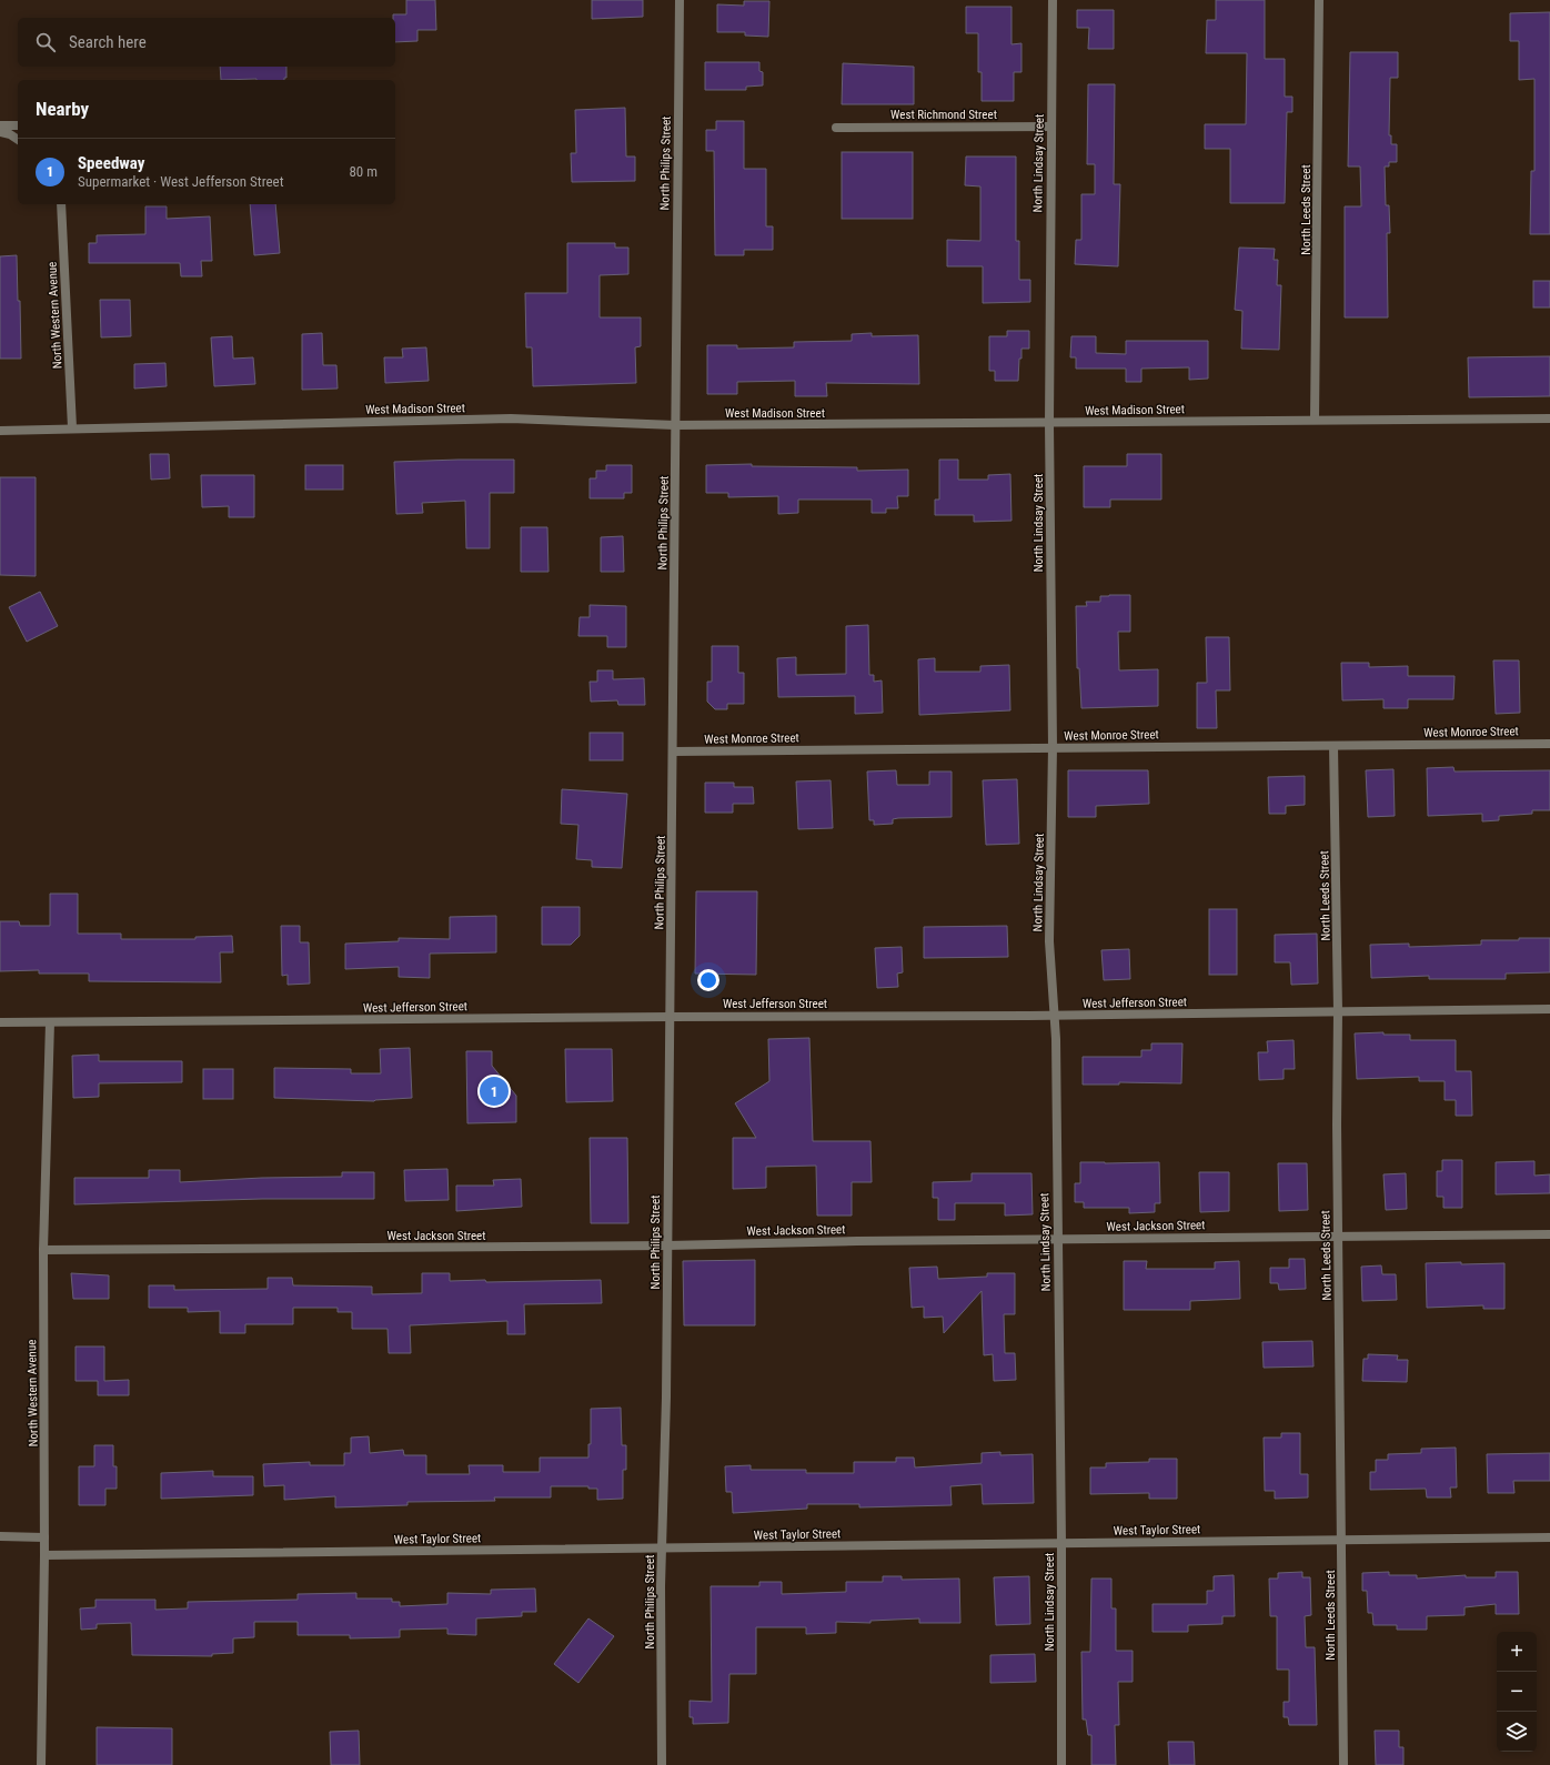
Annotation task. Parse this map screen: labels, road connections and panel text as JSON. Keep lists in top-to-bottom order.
{
  "streets": {
    "street": [
      "West Richmond Street",
      "North Philips Street",
      "North Lindsay Street",
      "North Leeds Street",
      "North Western Avenue",
      "West Madison Street",
      "West Monroe Street",
      "West Jefferson Street",
      "West Jackson Street",
      "West Taylor Street"
    ]
  },
  "crossings": [
    ["West Richmond Street", "North Lindsay Street"],
    ["North Philips Street", "West Madison Street"],
    ["North Philips Street", "West Monroe Street"],
    ["North Philips Street", "West Jefferson Street"],
    ["North Philips Street", "West Jackson Street"],
    ["North Philips Street", "West Taylor Street"],
    ["North Lindsay Street", "West Madison Street"],
    ["North Lindsay Street", "West Monroe Street"],
    ["North Lindsay Street", "West Jefferson Street"],
    ["North Lindsay Street", "West Jackson Street"],
    ["North Lindsay Street", "West Taylor Street"],
    ["North Leeds Street", "West Madison Street"],
    ["North Leeds Street", "West Monroe Street"],
    ["North Leeds Street", "West Jefferson Street"],
    ["North Leeds Street", "West Jackson Street"],
    ["North Leeds Street", "West Taylor Street"],
    ["North Western Avenue", "West Madison Street"],
    ["North Western Avenue", "West Jefferson Street"],
    ["North Western Avenue", "West Jackson Street"],
    ["North Western Avenue", "West Taylor Street"]
  ],
  "page": {
    "search": "Search here",
    "heading": "Nearby",
    "list": [
      {
        "mark": "1",
        "name": "Speedway",
        "note": "Supermarket · West Jefferson Street",
        "value": "80 m"
      }
    ],
    "pins": "1",
    "map_buttons": ["+", "−"]
  }
}
